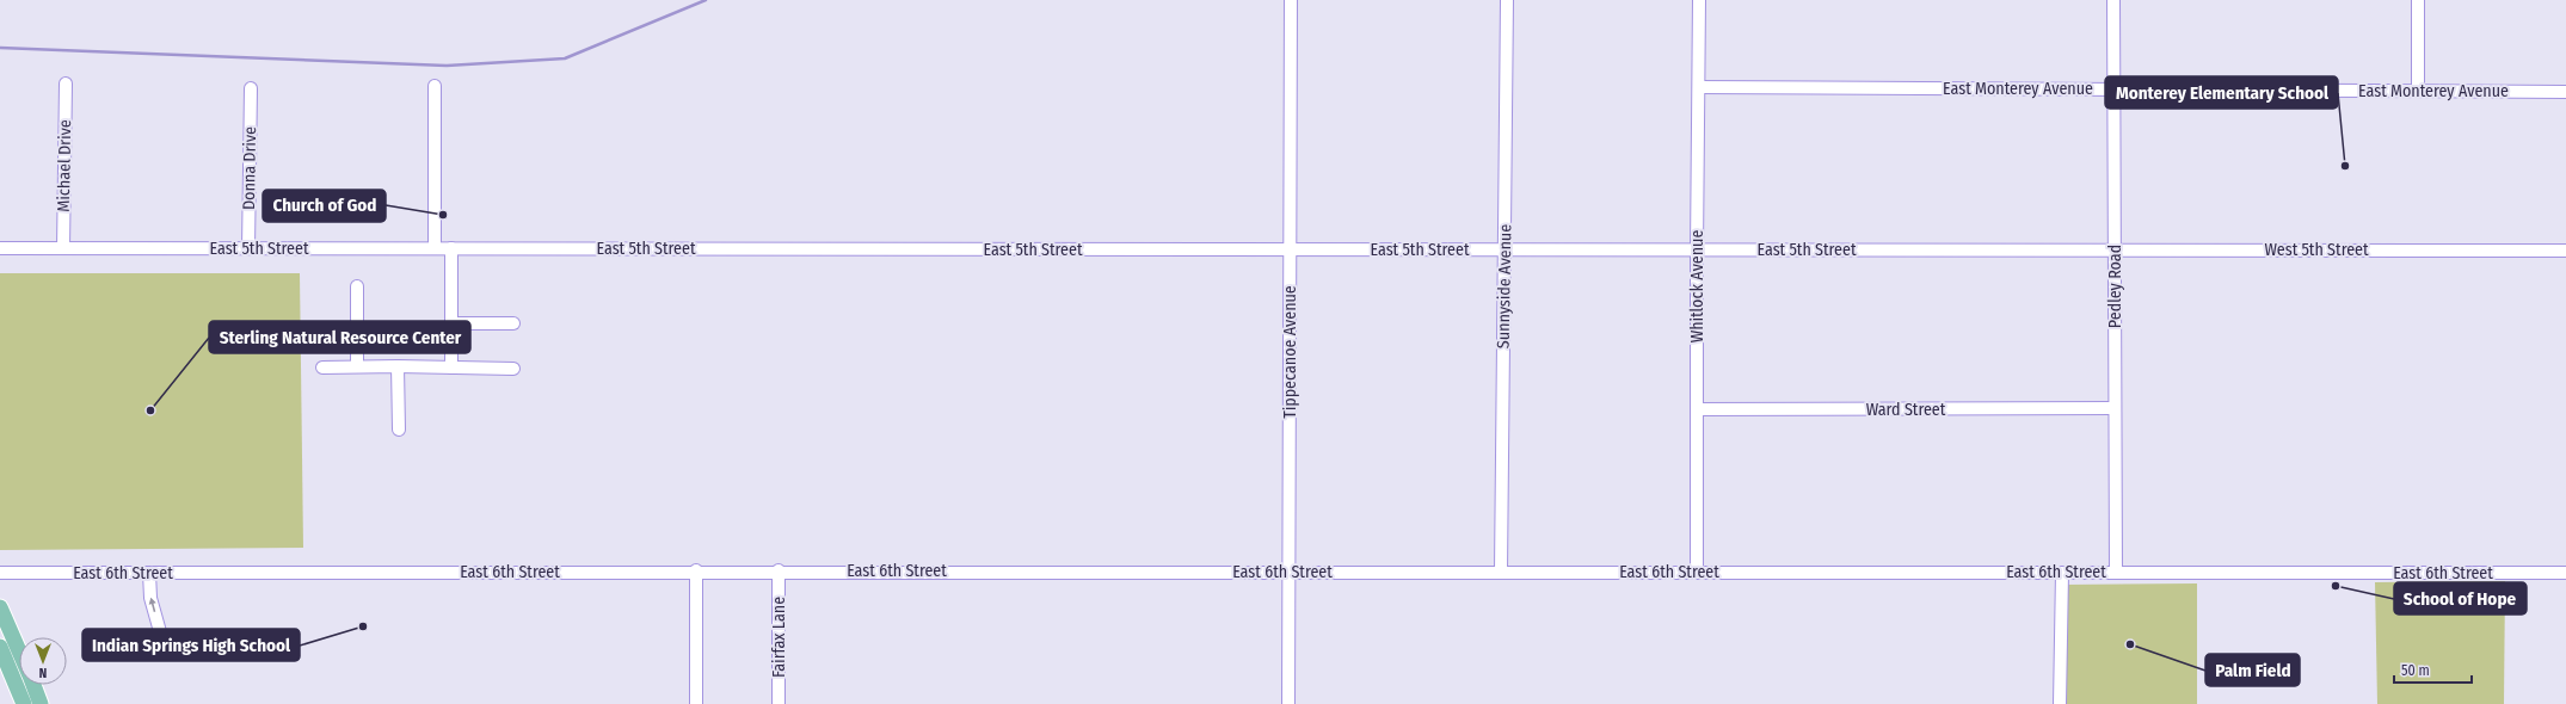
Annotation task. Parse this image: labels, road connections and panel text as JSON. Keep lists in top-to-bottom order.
{
  "streets": {
    "street": [
      "East Monterey Avenue",
      "Michael Drive",
      "Donna Drive",
      "East 5th Street",
      "West 5th Street",
      "Sunnyside Avenue",
      "Whitlock Avenue",
      "Pedley Road",
      "Tippecanoe Avenue",
      "Ward Street",
      "East 6th Street",
      "Fairfax Lane"
    ]
  },
  "crossings": [
    ["East Monterey Avenue", "Whitlock Avenue"],
    ["East Monterey Avenue", "Pedley Road"],
    ["Michael Drive", "East 5th Street"],
    ["Donna Drive", "East 5th Street"],
    ["East 5th Street", "West 5th Street"],
    ["East 5th Street", "Sunnyside Avenue"],
    ["East 5th Street", "Whitlock Avenue"],
    ["East 5th Street", "Tippecanoe Avenue"],
    ["West 5th Street", "Pedley Road"],
    ["Sunnyside Avenue", "East 6th Street"],
    ["Whitlock Avenue", "Ward Street"],
    ["Whitlock Avenue", "East 6th Street"],
    ["Pedley Road", "Ward Street"],
    ["Pedley Road", "East 6th Street"],
    ["Tippecanoe Avenue", "East 6th Street"],
    ["East 6th Street", "Fairfax Lane"]
  ],
  "places": [
    "Monterey Elementary School",
    "Church of God",
    "Sterling Natural Resource Center",
    "School of Hope",
    "Indian Springs High School",
    "Palm Field"
  ],
  "scale_bar": "50 m",
  "north": "bottom"
}
